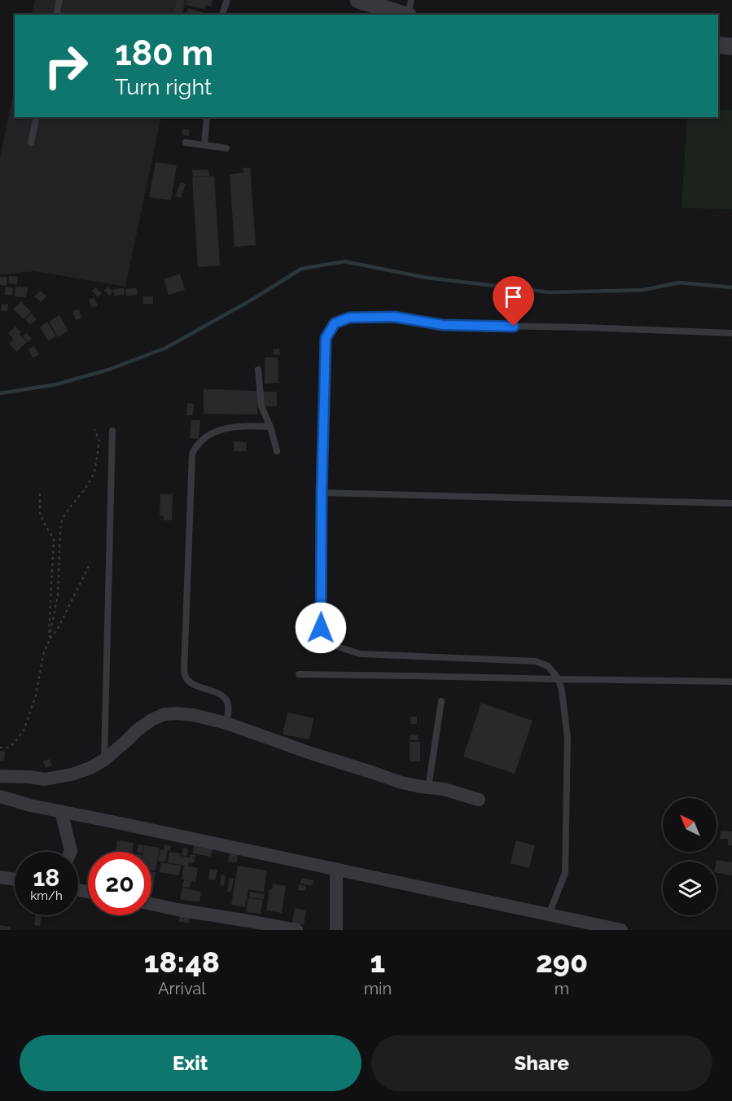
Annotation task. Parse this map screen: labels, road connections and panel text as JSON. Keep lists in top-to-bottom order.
{
  "north": "top left",
  "page": {
    "turn": ["180 m", "Turn right"],
    "speed": "18 km/h",
    "limit": "20",
    "eta": [
      "18:48",
      "Arrival",
      "1",
      "min",
      "290",
      "m"
    ],
    "buttons": ["Exit", "Share"]
  }
}
